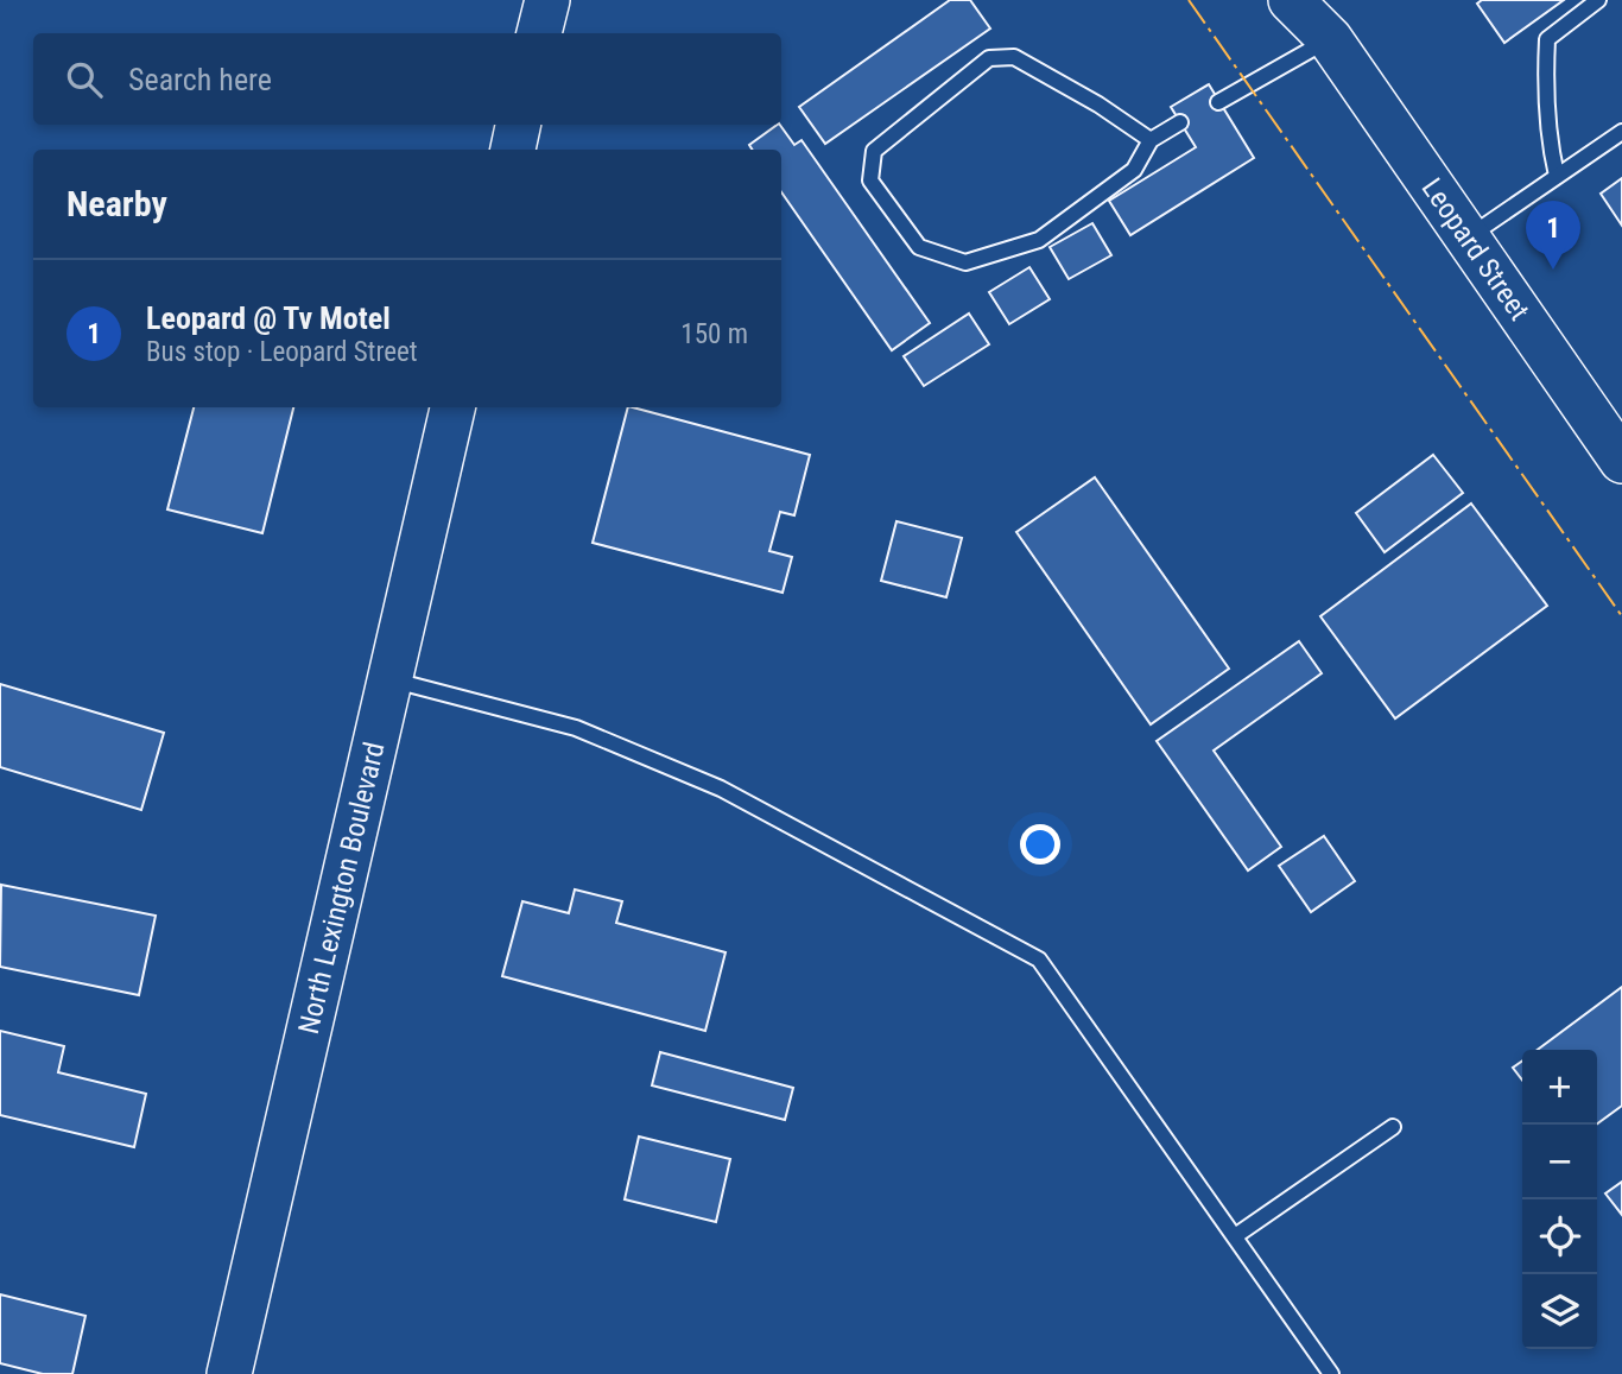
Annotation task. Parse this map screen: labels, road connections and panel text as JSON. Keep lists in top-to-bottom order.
{
  "streets": {
    "street": ["Leopard Street", "North Lexington Boulevard"]
  },
  "page": {
    "search": "Search here",
    "heading": "Nearby",
    "pins": "1",
    "list": [
      {
        "mark": "1",
        "name": "Leopard @ Tv Motel",
        "note": "Bus stop · Leopard Street",
        "value": "150 m"
      }
    ],
    "map_buttons": ["+", "−"]
  }
}
